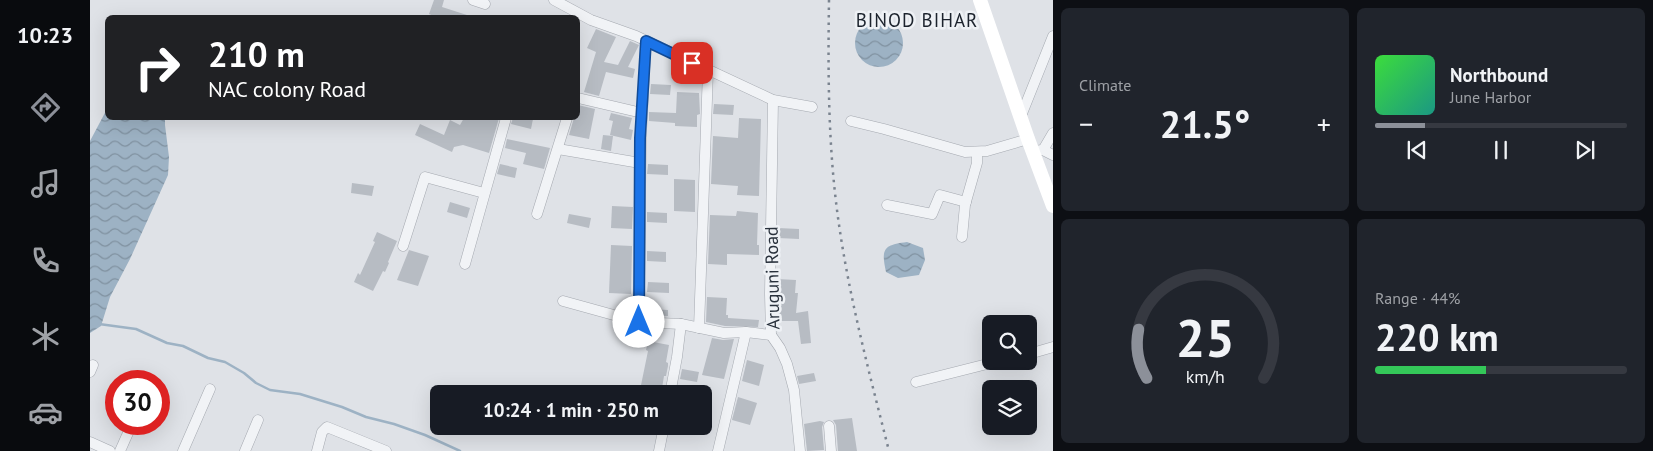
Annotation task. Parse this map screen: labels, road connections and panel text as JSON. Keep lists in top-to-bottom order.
{
  "streets": {
    "street": ["Aruguni Road"]
  },
  "districts": ["BINOD BIHAR"],
  "page": {
    "tabs": "10:23",
    "tile": [
      "Climate",
      ["Range · 44%", "220 km"]
    ],
    "turn": ["210 m", "NAC colony Road"],
    "song": ["Northbound", "June Harbor"],
    "heat": ["−", "21.5°", "+"],
    "limit": "30",
    "trip": "10:24 · 1 min · 250 m",
    "gauge": ["25", "km/h"]
  }
}
